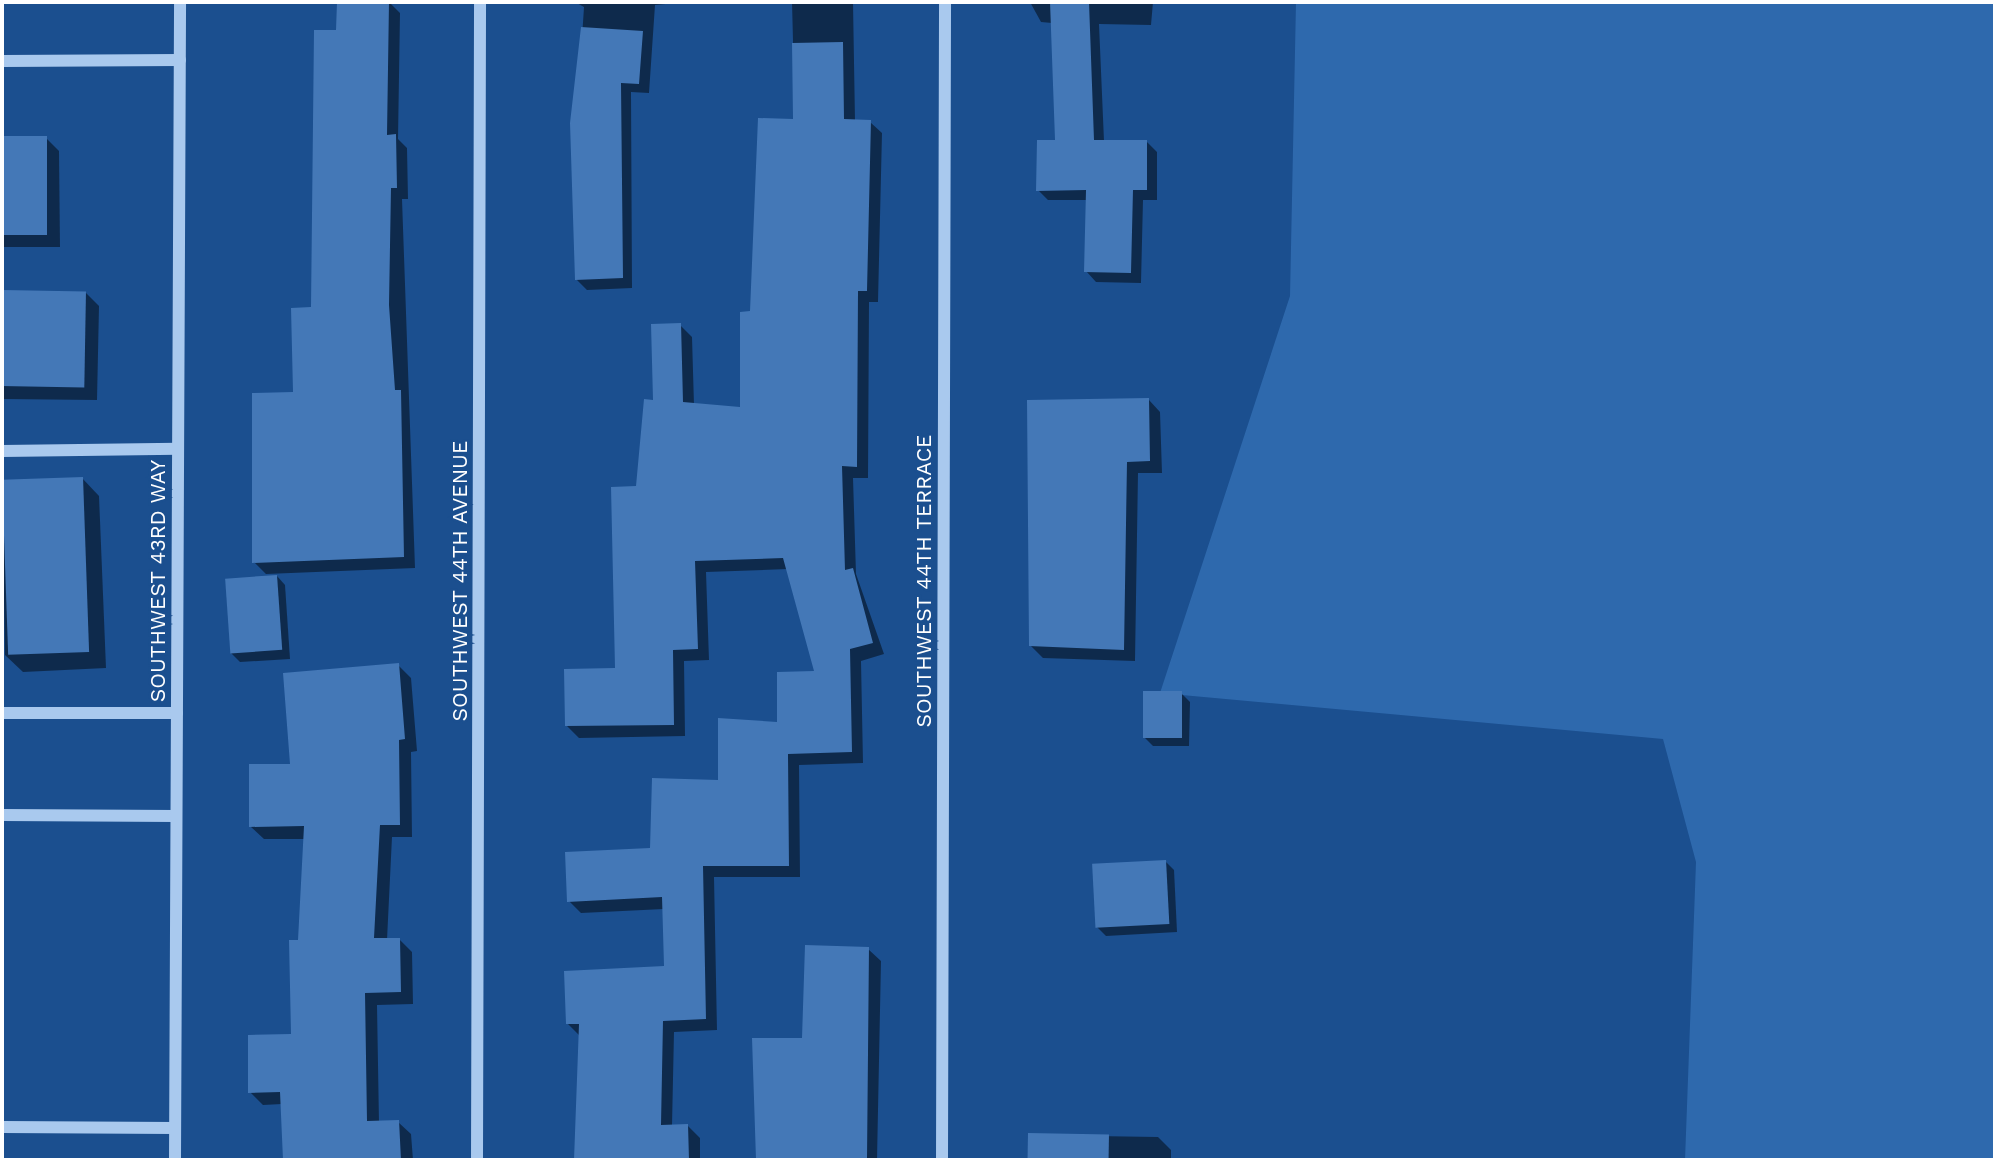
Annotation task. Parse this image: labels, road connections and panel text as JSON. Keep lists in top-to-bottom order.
{
  "streets": {
    "street": ["SOUTHWEST 43RD WAY", "SOUTHWEST 44TH AVENUE", "SOUTHWEST 44TH TERRACE"]
  }
}
